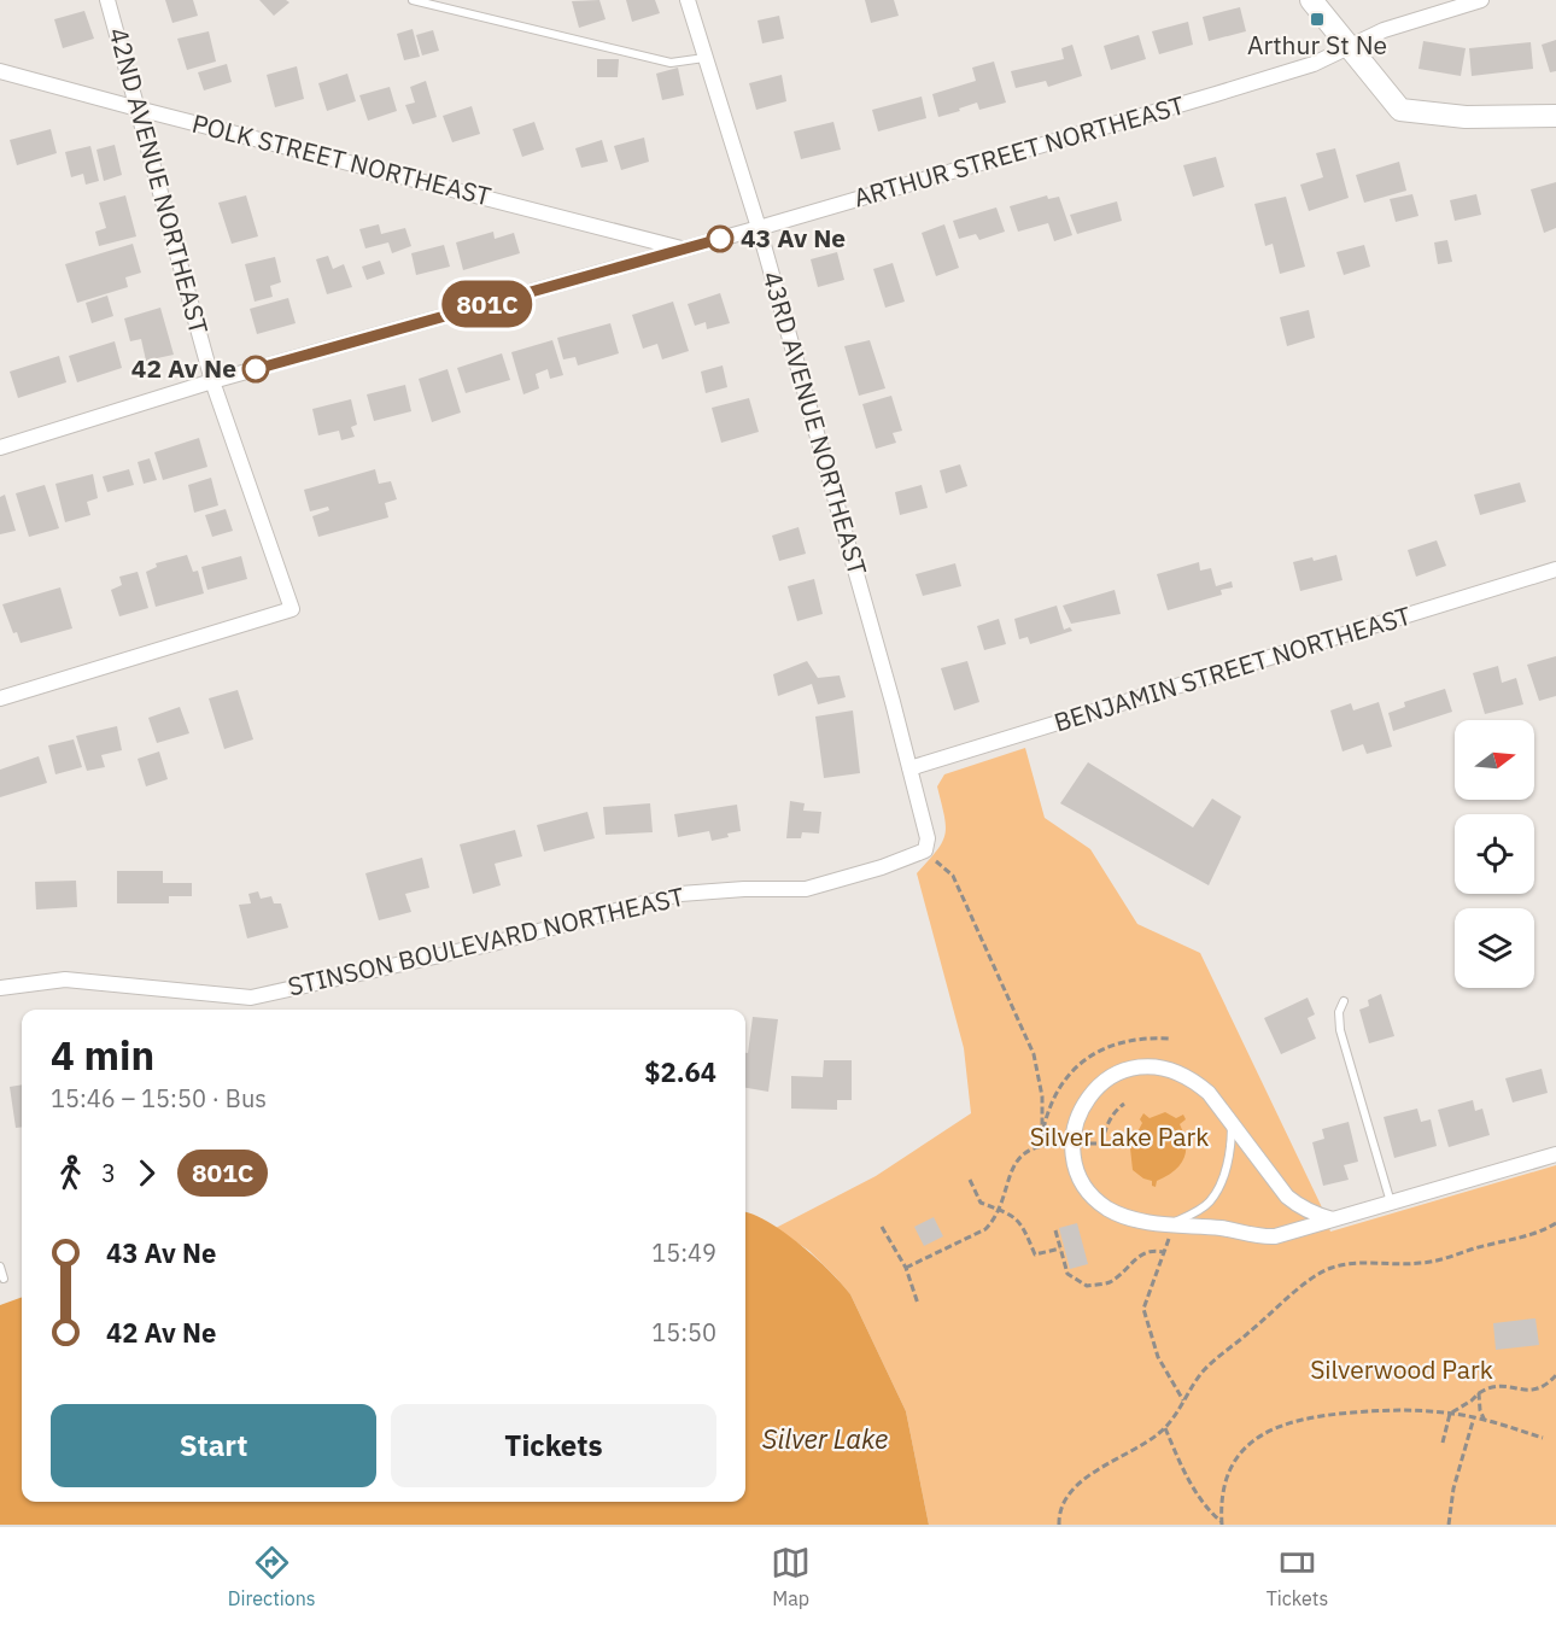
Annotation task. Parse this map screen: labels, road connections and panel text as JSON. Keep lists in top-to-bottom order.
{
  "streets": {
    "street": [
      "ARTHUR STREET NORTHEAST",
      "POLK STREET NORTHEAST",
      "42ND AVENUE NORTHEAST",
      "43RD AVENUE NORTHEAST",
      "BENJAMIN STREET NORTHEAST",
      "STINSON BOULEVARD NORTHEAST"
    ]
  },
  "crossings": [
    ["ARTHUR STREET NORTHEAST", "POLK STREET NORTHEAST"],
    ["ARTHUR STREET NORTHEAST", "42ND AVENUE NORTHEAST"],
    ["ARTHUR STREET NORTHEAST", "43RD AVENUE NORTHEAST"],
    ["POLK STREET NORTHEAST", "42ND AVENUE NORTHEAST"],
    ["43RD AVENUE NORTHEAST", "BENJAMIN STREET NORTHEAST"],
    ["43RD AVENUE NORTHEAST", "STINSON BOULEVARD NORTHEAST"]
  ],
  "water": ["Silver Lake"],
  "parks": ["Silver Lake Park", "Silverwood Park"],
  "places": {
    "transit": ["Arthur St Ne"],
    "other": ["43 Av Ne", "42 Av Ne"]
  },
  "lines": ["bus line 801C"],
  "north": "right",
  "page": {
    "on_map": "801C",
    "heading": ["4 min", "15:46 – 15:50 · Bus", "$2.64"],
    "legs": ["3", "801C"],
    "list": [
      {
        "name": "43 Av Ne",
        "value": "15:49"
      },
      {
        "name": "42 Av Ne",
        "value": "15:50"
      }
    ],
    "buttons": ["Start", "Tickets"],
    "tabs": ["Directions", "Map", "Tickets"]
  }
}
